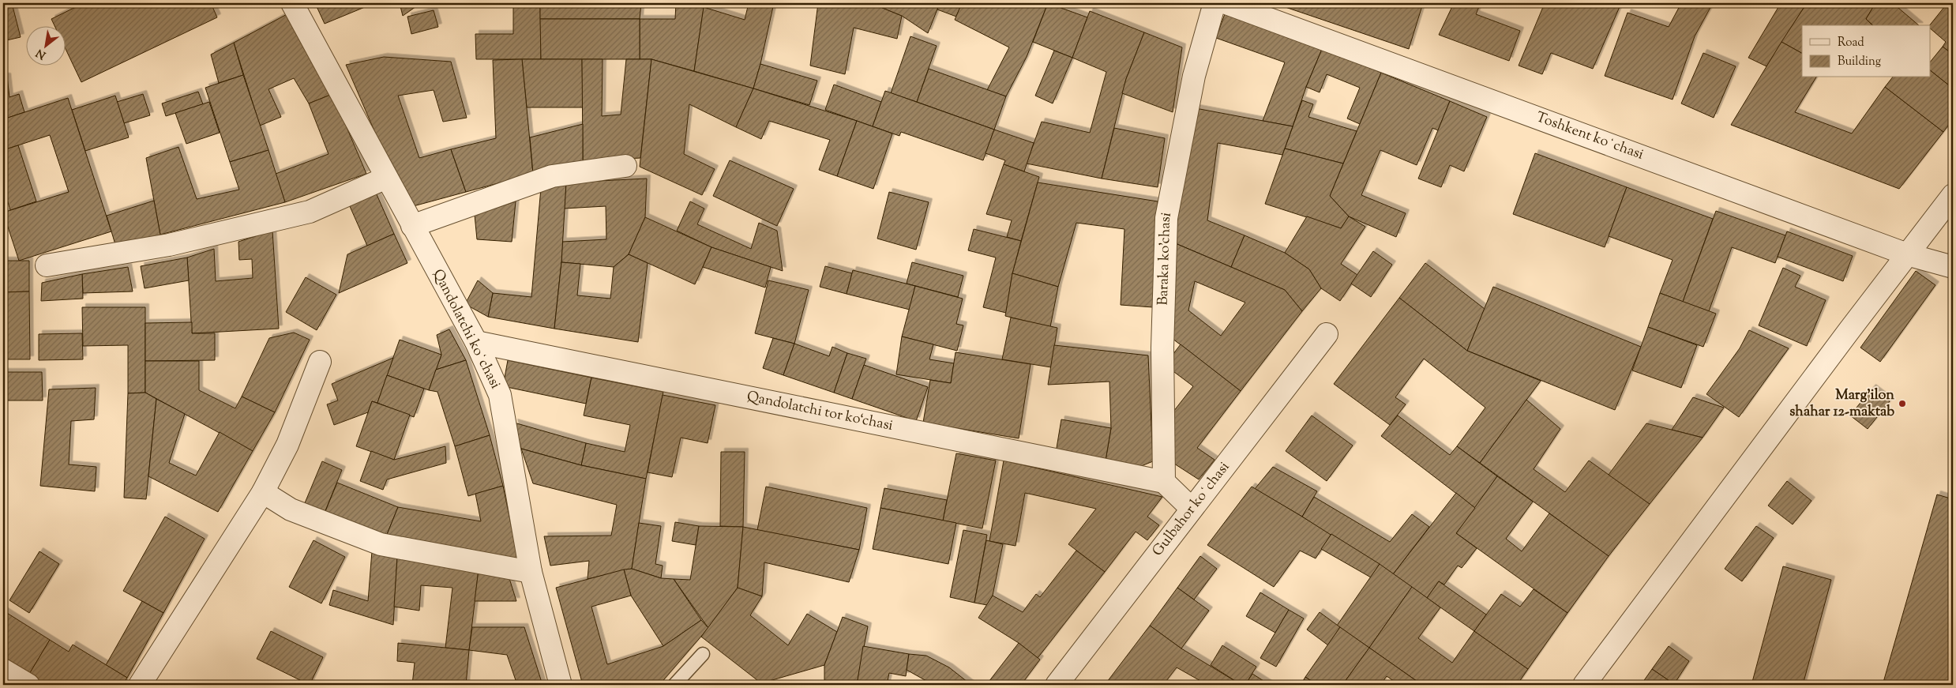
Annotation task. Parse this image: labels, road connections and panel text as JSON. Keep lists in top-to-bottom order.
{
  "streets": {
    "street": [
      "Toshkent koʻchasi",
      "Baraka ko'chasi",
      "Qandolatchi koʻchasi",
      "Qandolatchi tor ko‘chasi",
      "Gulbahor koʻchasi"
    ]
  },
  "crossings": [
    ["Baraka ko'chasi", "Qandolatchi tor ko‘chasi"],
    ["Qandolatchi koʻchasi", "Qandolatchi tor ko‘chasi"]
  ],
  "places": ["Marg'ilon shahar 12-maktab"],
  "legend": ["Road", "Building"],
  "north": "bottom left"
}
